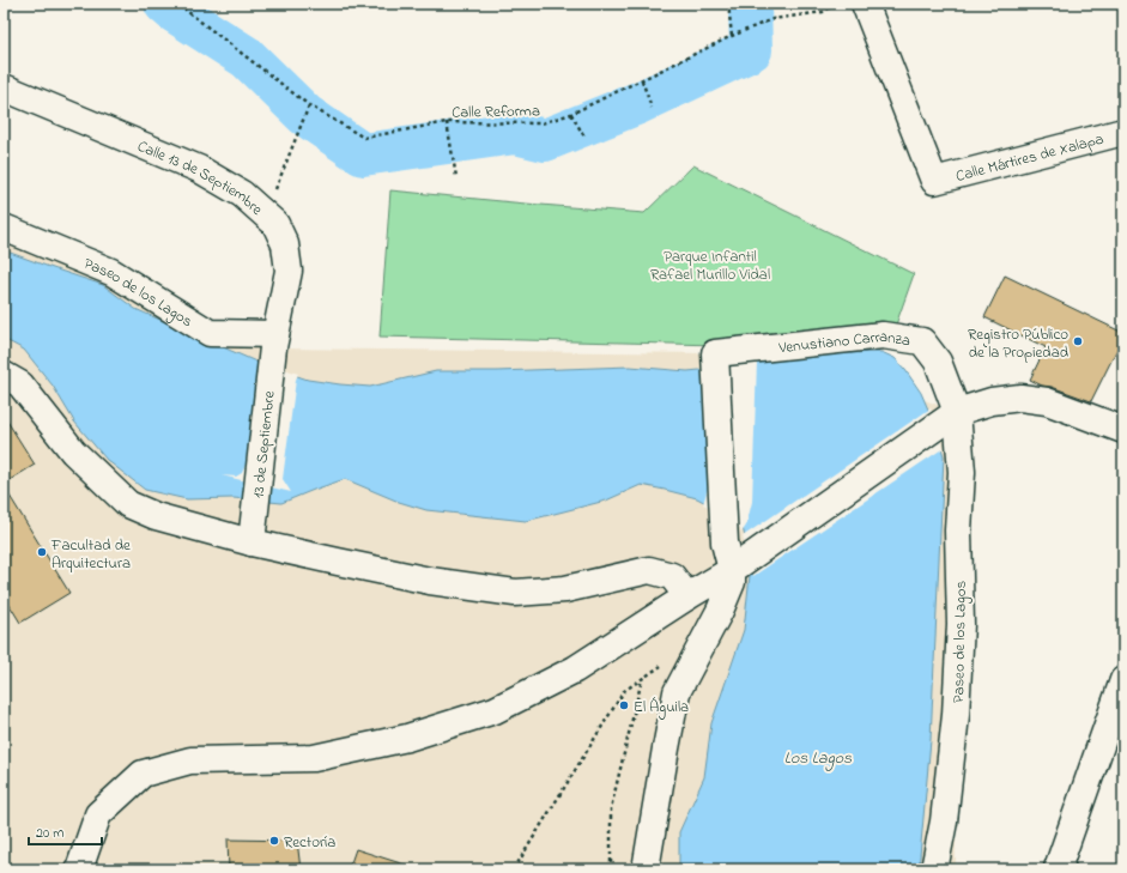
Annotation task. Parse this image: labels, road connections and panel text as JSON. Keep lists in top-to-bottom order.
{
  "streets": {
    "street": [
      "Calle Mártires de Xalapa",
      "Calle 13 de Septiembre",
      "Paseo de los Lagos",
      "Venustiano Carranza",
      "13 de Septiembre"
    ],
    "path": ["Calle Reforma"]
  },
  "crossings": [
    ["Calle 13 de Septiembre", "Paseo de los Lagos"],
    ["Calle 13 de Septiembre", "13 de Septiembre"],
    ["Paseo de los Lagos", "Venustiano Carranza"],
    ["Paseo de los Lagos", "13 de Septiembre"]
  ],
  "water": ["Los Lagos"],
  "parks": ["Parque Infantil Rafael Murillo Vidal"],
  "places": [
    "Registro Público de la Propiedad",
    "Facultad de Arquitectura",
    "El Águila",
    "Rectoría"
  ],
  "scale_bar": "20 m"
}
